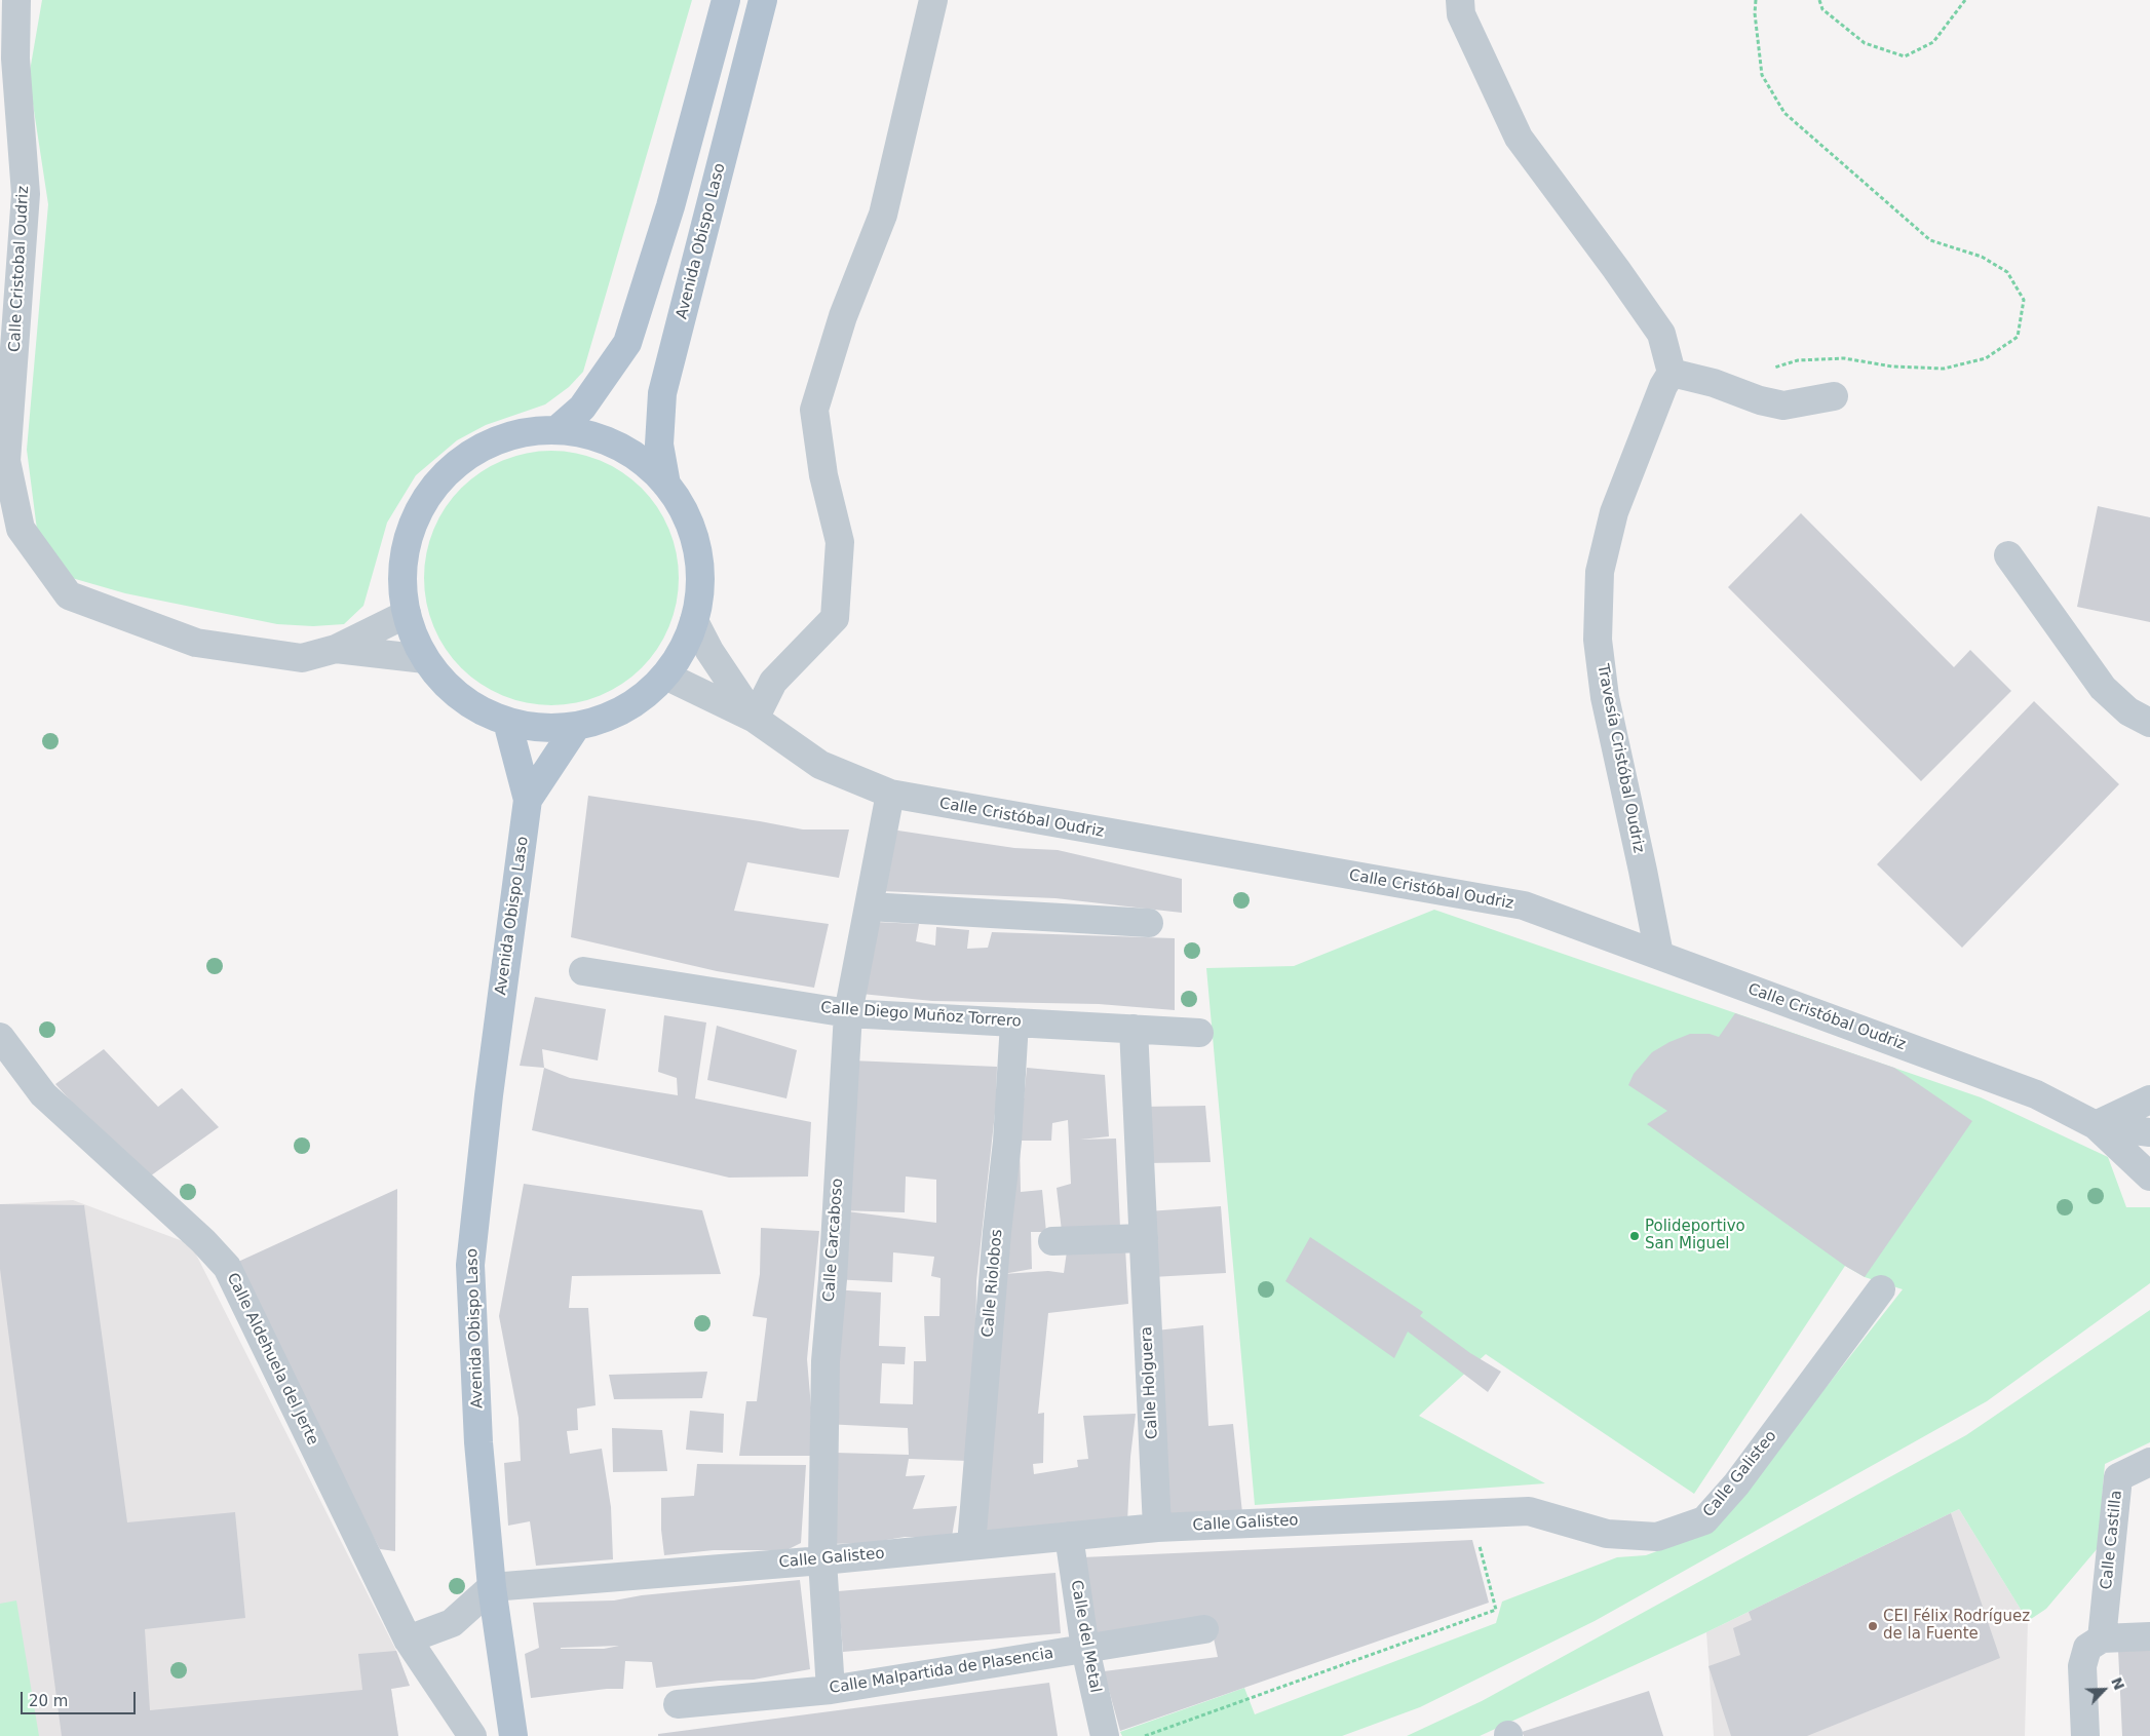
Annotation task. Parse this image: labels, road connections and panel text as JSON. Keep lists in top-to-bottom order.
{
  "streets": {
    "main road": ["Avenida Obispo Laso"],
    "street": [
      "Calle Cristobal Oudriz",
      "Travesía Cristóbal Oudriz",
      "Calle Cristóbal Oudriz",
      "Calle Diego Muñoz Torrero",
      "Calle Carcaboso",
      "Calle Riolobos",
      "Calle Aldehuela del Jerte",
      "Calle Holguera",
      "Calle Galisteo",
      "Calle Castilla",
      "Calle del Metal",
      "Calle Malpartida de Plasencia"
    ]
  },
  "crossings": [
    ["Avenida Obispo Laso", "Calle Galisteo"],
    ["Travesía Cristóbal Oudriz", "Calle Cristóbal Oudriz"],
    ["Calle Cristóbal Oudriz", "Calle Carcaboso"],
    ["Calle Diego Muñoz Torrero", "Calle Carcaboso"],
    ["Calle Diego Muñoz Torrero", "Calle Riolobos"],
    ["Calle Diego Muñoz Torrero", "Calle Holguera"],
    ["Calle Carcaboso", "Calle Galisteo"],
    ["Calle Carcaboso", "Calle Malpartida de Plasencia"],
    ["Calle Riolobos", "Calle Galisteo"],
    ["Calle Holguera", "Calle Galisteo"],
    ["Calle Galisteo", "Calle del Metal"],
    ["Calle del Metal", "Calle Malpartida de Plasencia"]
  ],
  "places": ["Polideportivo San Miguel", "CEI Félix Rodríguez de la Fuente"],
  "scale_bar": "20 m",
  "north": "top right"
}
